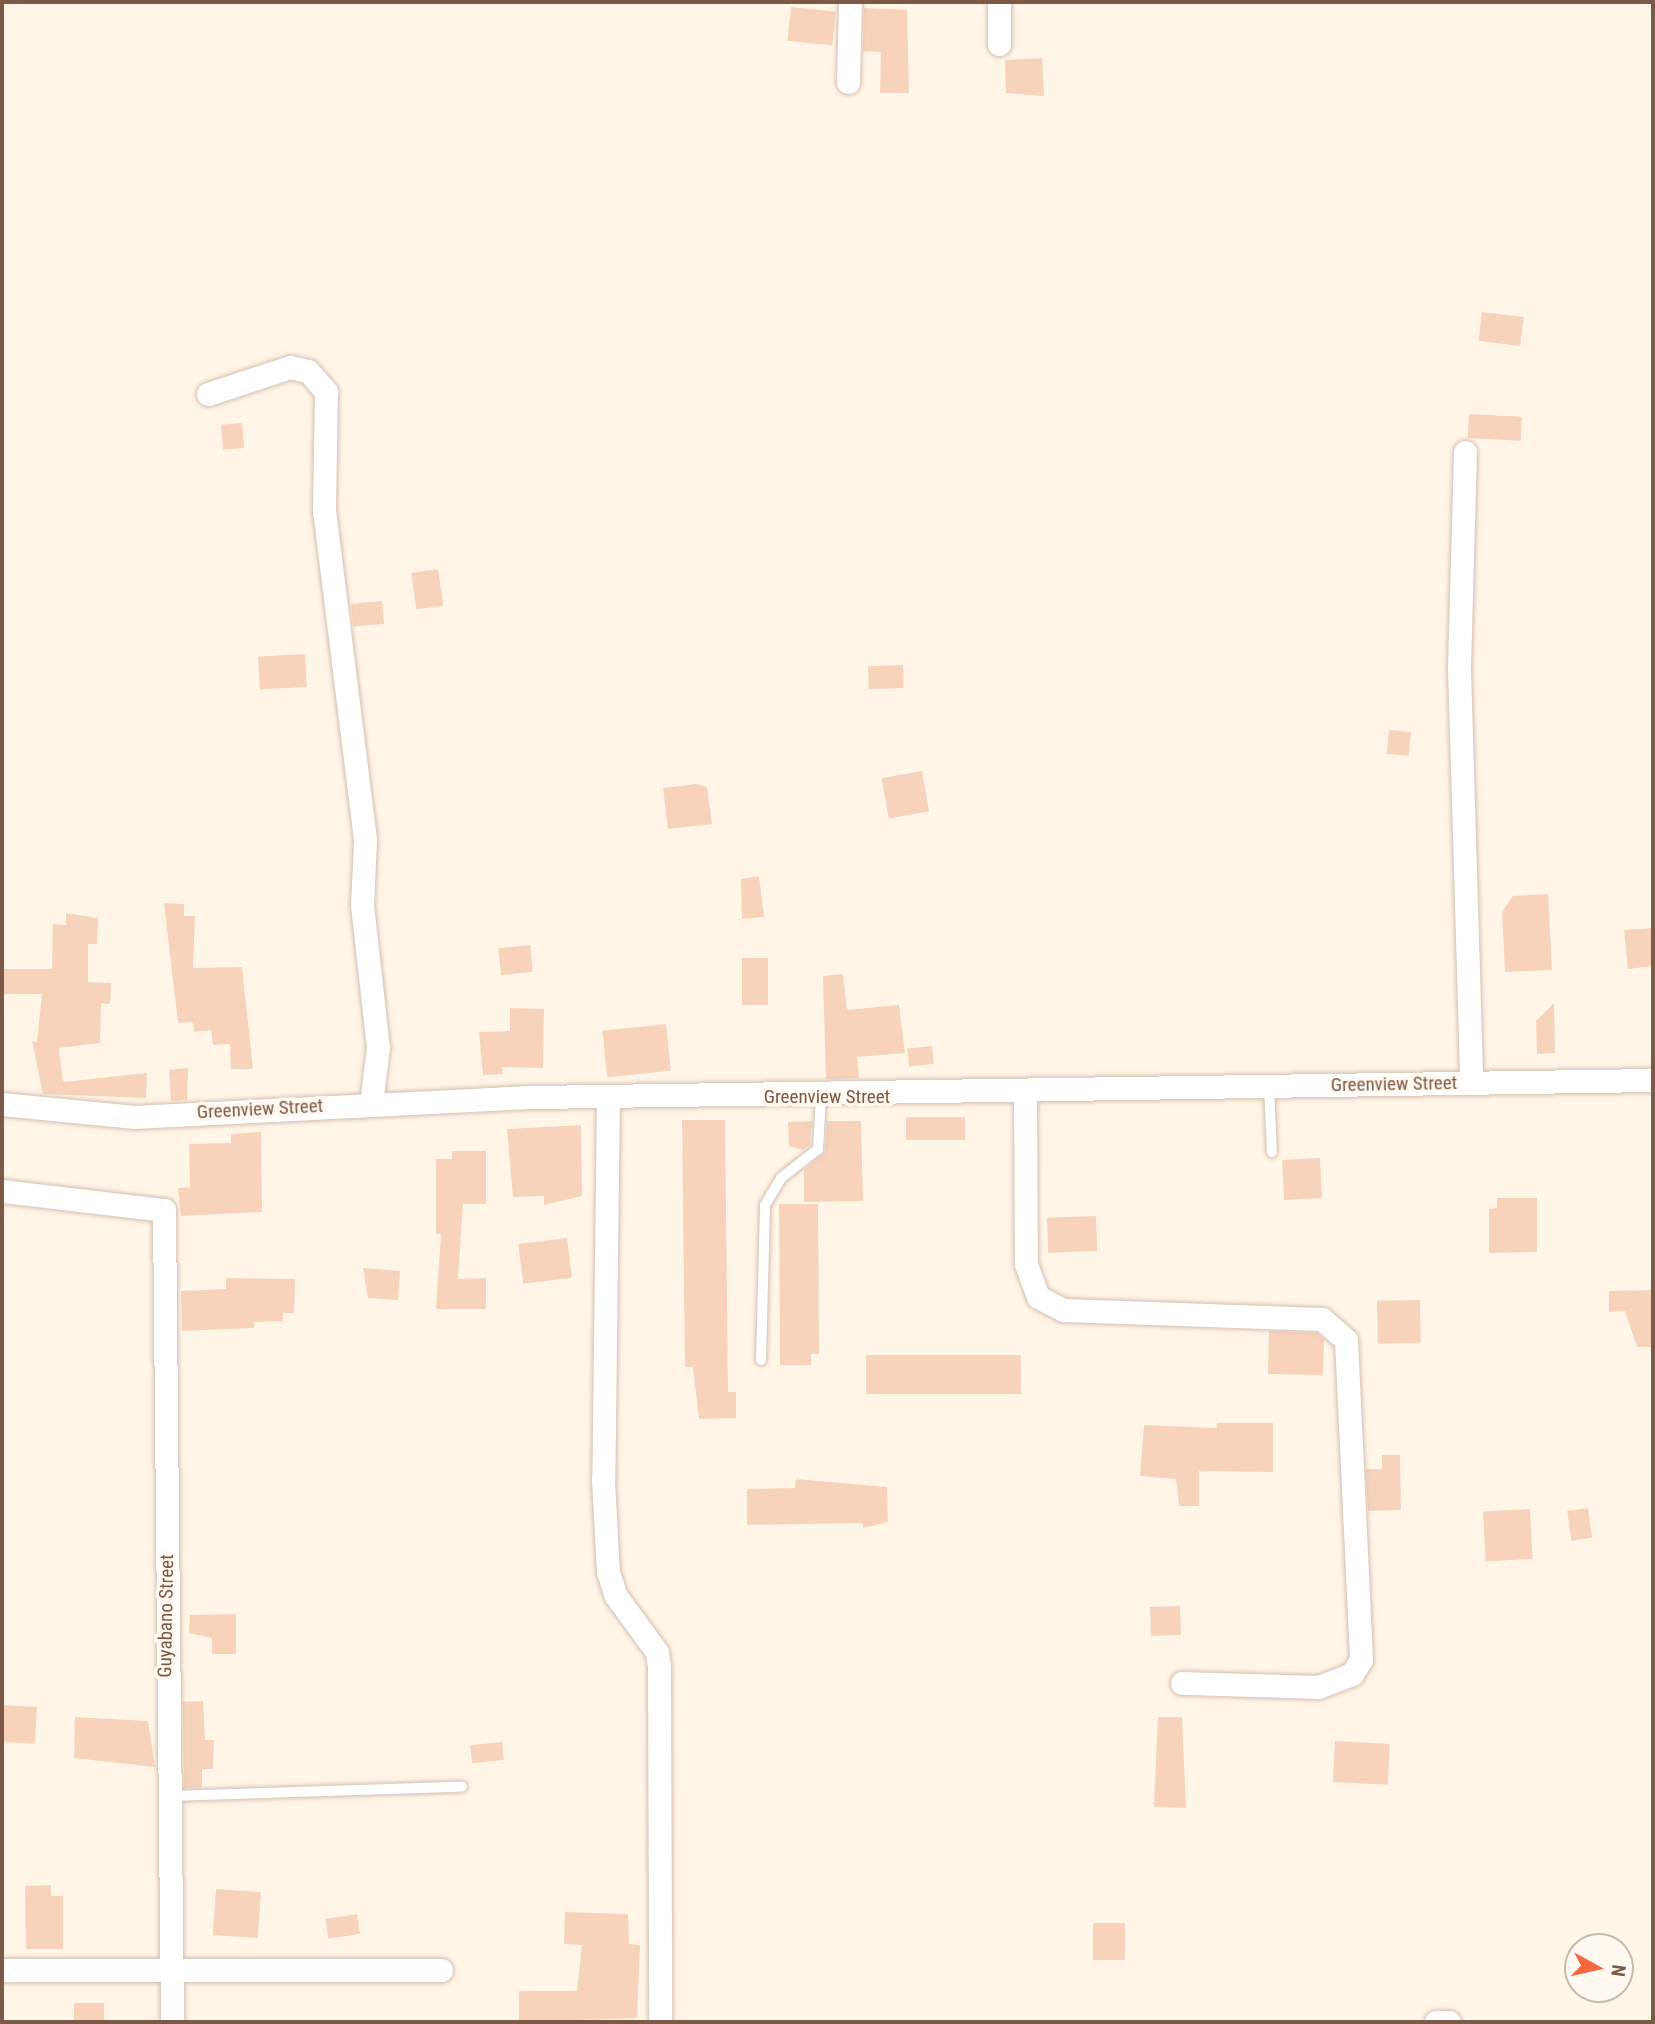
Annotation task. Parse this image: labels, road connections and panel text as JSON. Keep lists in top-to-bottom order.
{
  "streets": {
    "street": ["Greenview Street", "Guyabano Street"]
  },
  "north": "right"
}
